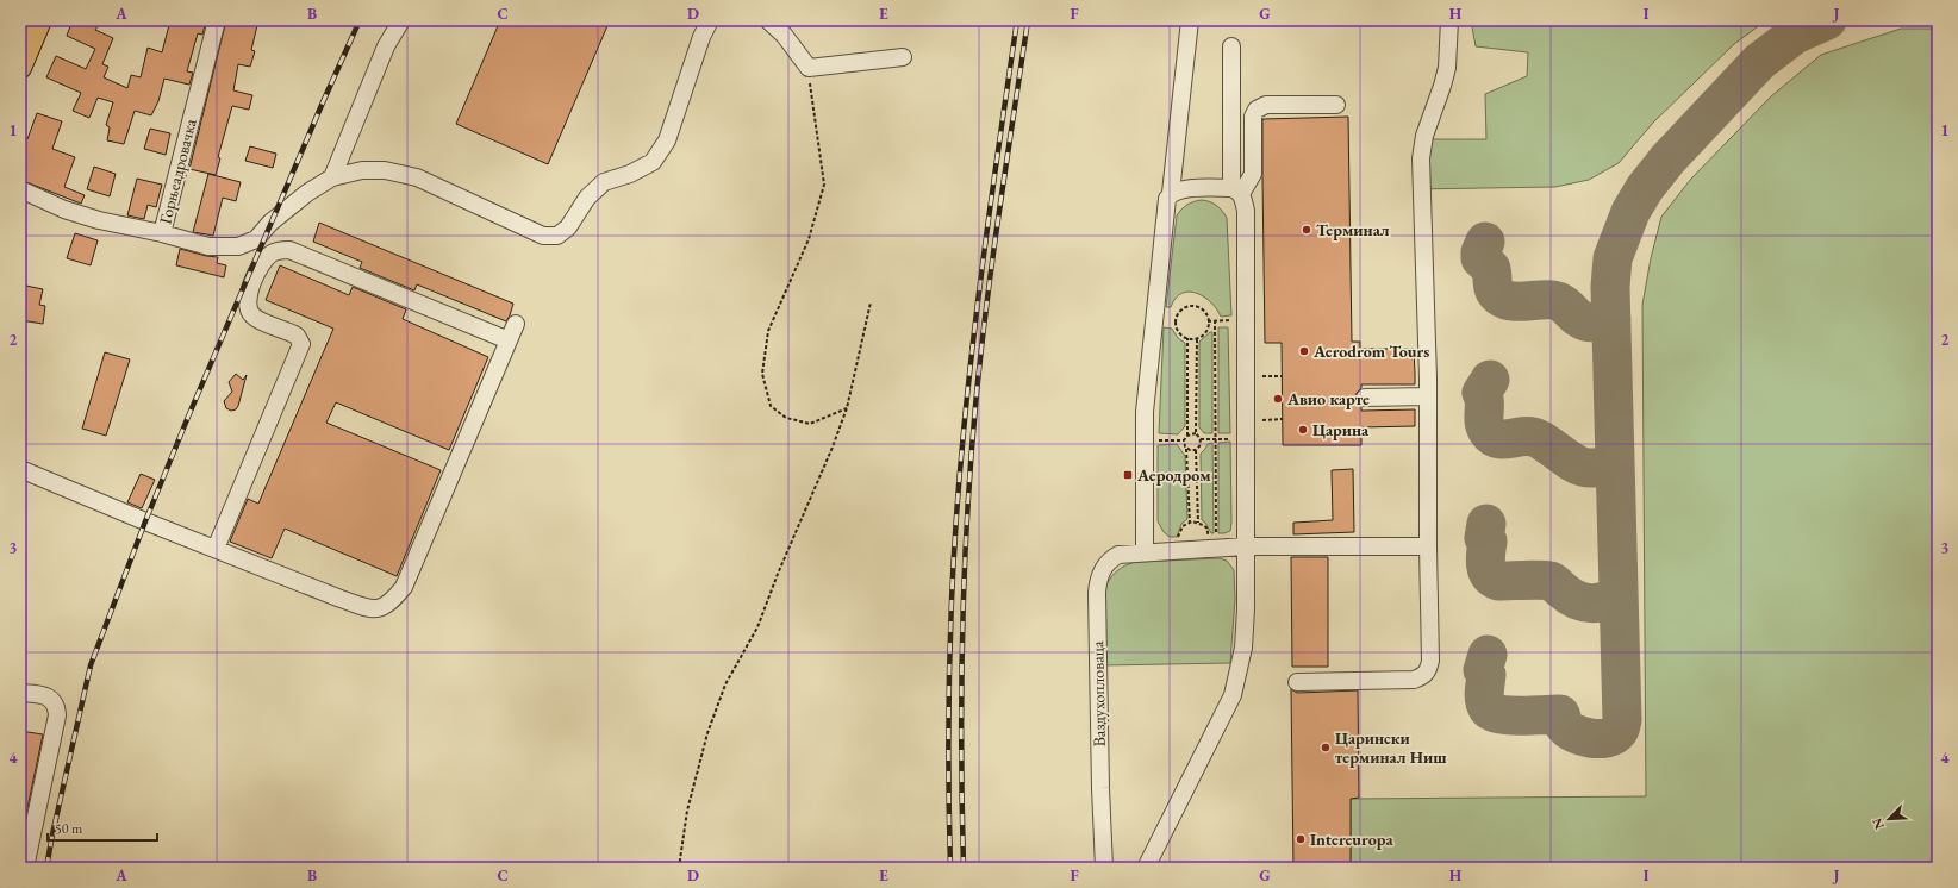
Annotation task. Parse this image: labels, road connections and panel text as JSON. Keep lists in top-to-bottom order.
{
  "streets": {
    "street": ["Горњеадровачка", "Ваздухопловаца"]
  },
  "places": {
    "other": [
      "Терминал",
      "Aerodrom Tours",
      "Авио карте",
      "Царина",
      "Царински терминал Ниш",
      "Intereuropa"
    ],
    "transit": ["Аеродром"]
  },
  "scale_bar": "50 m",
  "north": "bottom left",
  "grid": {
    "columns": [
      "A",
      "B",
      "C",
      "D",
      "E",
      "F",
      "G",
      "H",
      "I",
      "J"
    ],
    "rows": [
      "1",
      "2",
      "3",
      "4"
    ]
  }
}
